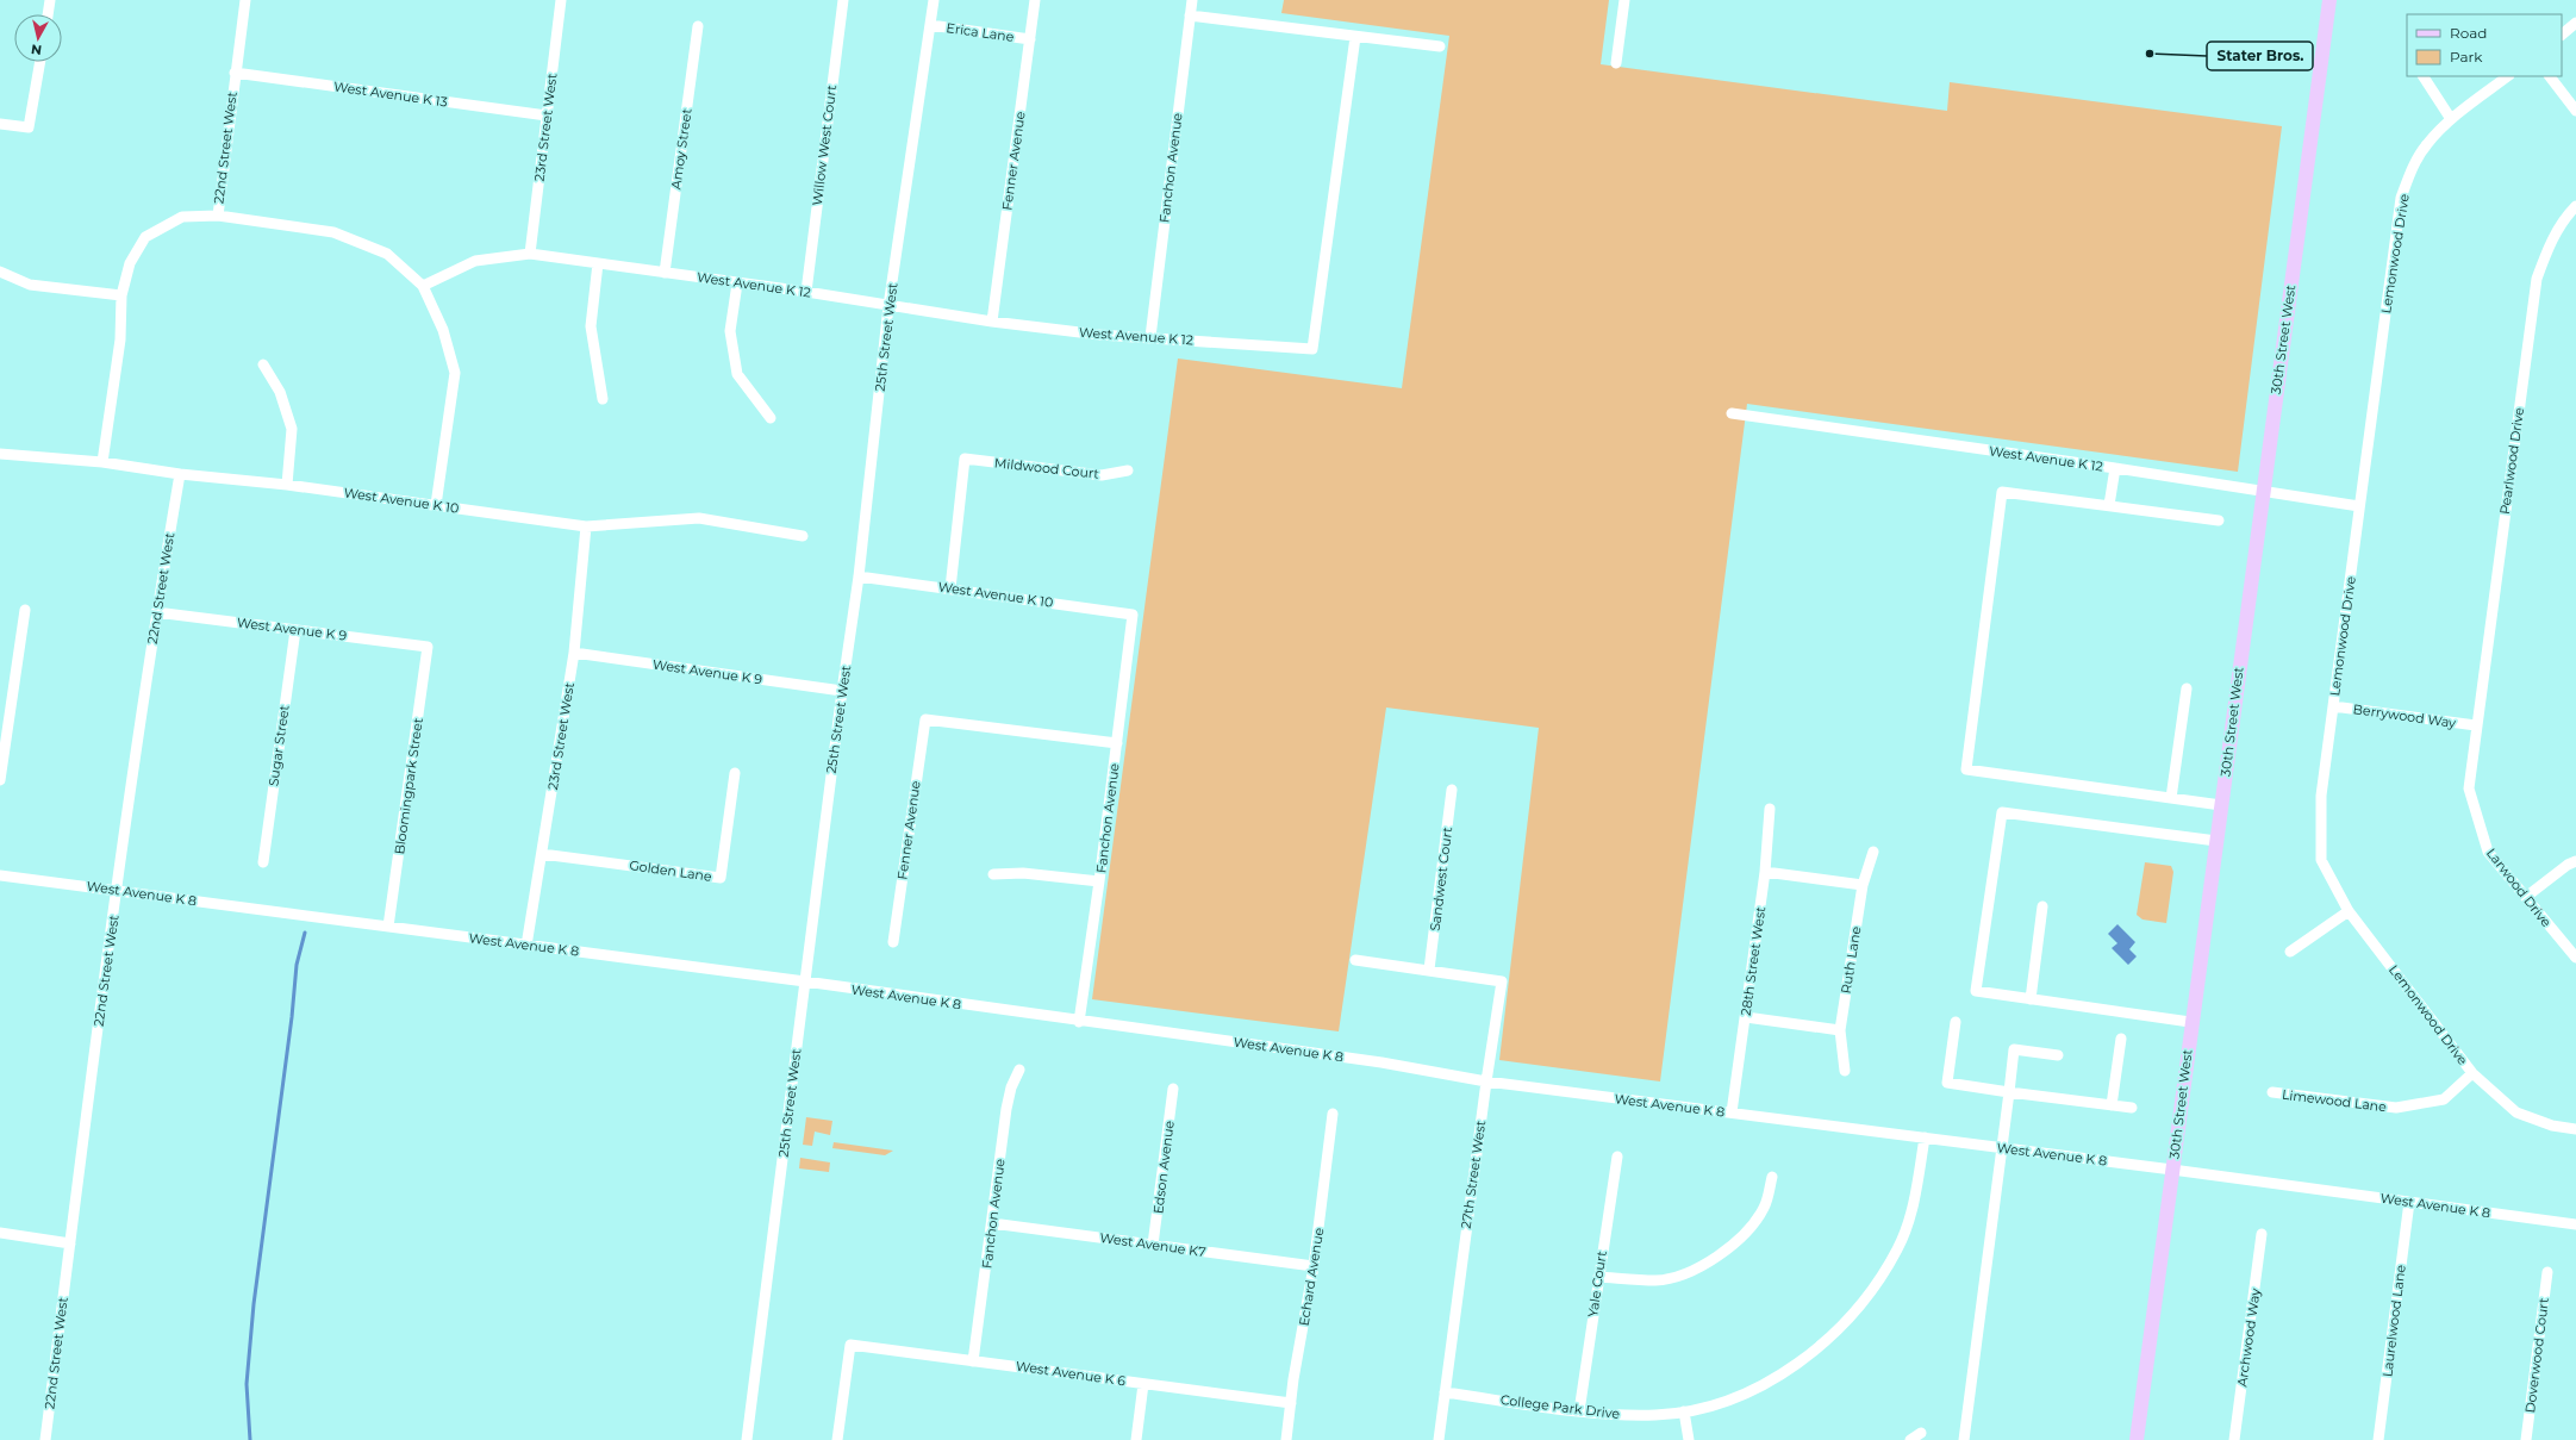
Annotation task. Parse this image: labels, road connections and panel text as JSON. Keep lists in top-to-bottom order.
{
  "streets": {
    "main road": ["30th Street West"],
    "street": [
      "Erica Lane",
      "West Avenue K 13",
      "23rd Street West",
      "Willow West Court",
      "22nd Street West",
      "Amoy Street",
      "Fenner Avenue",
      "Fanchon Avenue",
      "Lemonwood Drive",
      "West Avenue K 12",
      "25th Street West",
      "Pearlwood Drive",
      "Mildwood Court",
      "West Avenue K 10",
      "West Avenue K 9",
      "Berrywood Way",
      "Sugar Street",
      "Bloomingpark Street",
      "Golden Lane",
      "Sandwest Court",
      "Larwood Drive",
      "West Avenue K 8",
      "Ruth Lane",
      "28th Street West",
      "Limewood Lane",
      "Edson Avenue",
      "27th Street West",
      "West Avenue K7",
      "Echard Avenue",
      "Yale Court",
      "Laurelwood Lane",
      "Archwood Way",
      "Doverwood Court",
      "West Avenue K 6",
      "College Park Drive"
    ]
  },
  "crossings": [
    ["Erica Lane", "Fenner Avenue"],
    ["Erica Lane", "25th Street West"],
    ["West Avenue K 13", "23rd Street West"],
    ["West Avenue K 13", "22nd Street West"],
    ["23rd Street West", "West Avenue K 12"],
    ["23rd Street West", "West Avenue K 10"],
    ["23rd Street West", "West Avenue K 9"],
    ["23rd Street West", "Golden Lane"],
    ["23rd Street West", "West Avenue K 8"],
    ["Willow West Court", "West Avenue K 12"],
    ["22nd Street West", "West Avenue K 10"],
    ["22nd Street West", "West Avenue K 9"],
    ["22nd Street West", "West Avenue K 8"],
    ["Amoy Street", "West Avenue K 12"],
    ["Fenner Avenue", "Fanchon Avenue"],
    ["Fenner Avenue", "West Avenue K 12"],
    ["Fanchon Avenue", "West Avenue K 12"],
    ["Fanchon Avenue", "West Avenue K 10"],
    ["Fanchon Avenue", "West Avenue K 8"],
    ["Fanchon Avenue", "West Avenue K7"],
    ["Fanchon Avenue", "West Avenue K 6"],
    ["Lemonwood Drive", "West Avenue K 12"],
    ["Lemonwood Drive", "Berrywood Way"],
    ["Lemonwood Drive", "Limewood Lane"],
    ["West Avenue K 12", "25th Street West"],
    ["West Avenue K 12", "30th Street West"],
    ["25th Street West", "West Avenue K 10"],
    ["25th Street West", "West Avenue K 9"],
    ["25th Street West", "West Avenue K 8"],
    ["30th Street West", "West Avenue K 8"],
    ["Pearlwood Drive", "Berrywood Way"],
    ["Pearlwood Drive", "Larwood Drive"],
    ["Mildwood Court", "West Avenue K 10"],
    ["West Avenue K 9", "Sugar Street"],
    ["West Avenue K 9", "Bloomingpark Street"],
    ["Berrywood Way", "Larwood Drive"],
    ["Bloomingpark Street", "West Avenue K 8"],
    ["Sandwest Court", "27th Street West"],
    ["West Avenue K 8", "28th Street West"],
    ["West Avenue K 8", "27th Street West"],
    ["West Avenue K 8", "Laurelwood Lane"],
    ["West Avenue K 8", "College Park Drive"],
    ["Edson Avenue", "West Avenue K7"],
    ["27th Street West", "College Park Drive"],
    ["West Avenue K7", "Echard Avenue"],
    ["Echard Avenue", "West Avenue K 6"],
    ["Yale Court", "College Park Drive"]
  ],
  "places": ["Stater Bros."],
  "legend": ["Road", "Park"],
  "north": "bottom"
}
